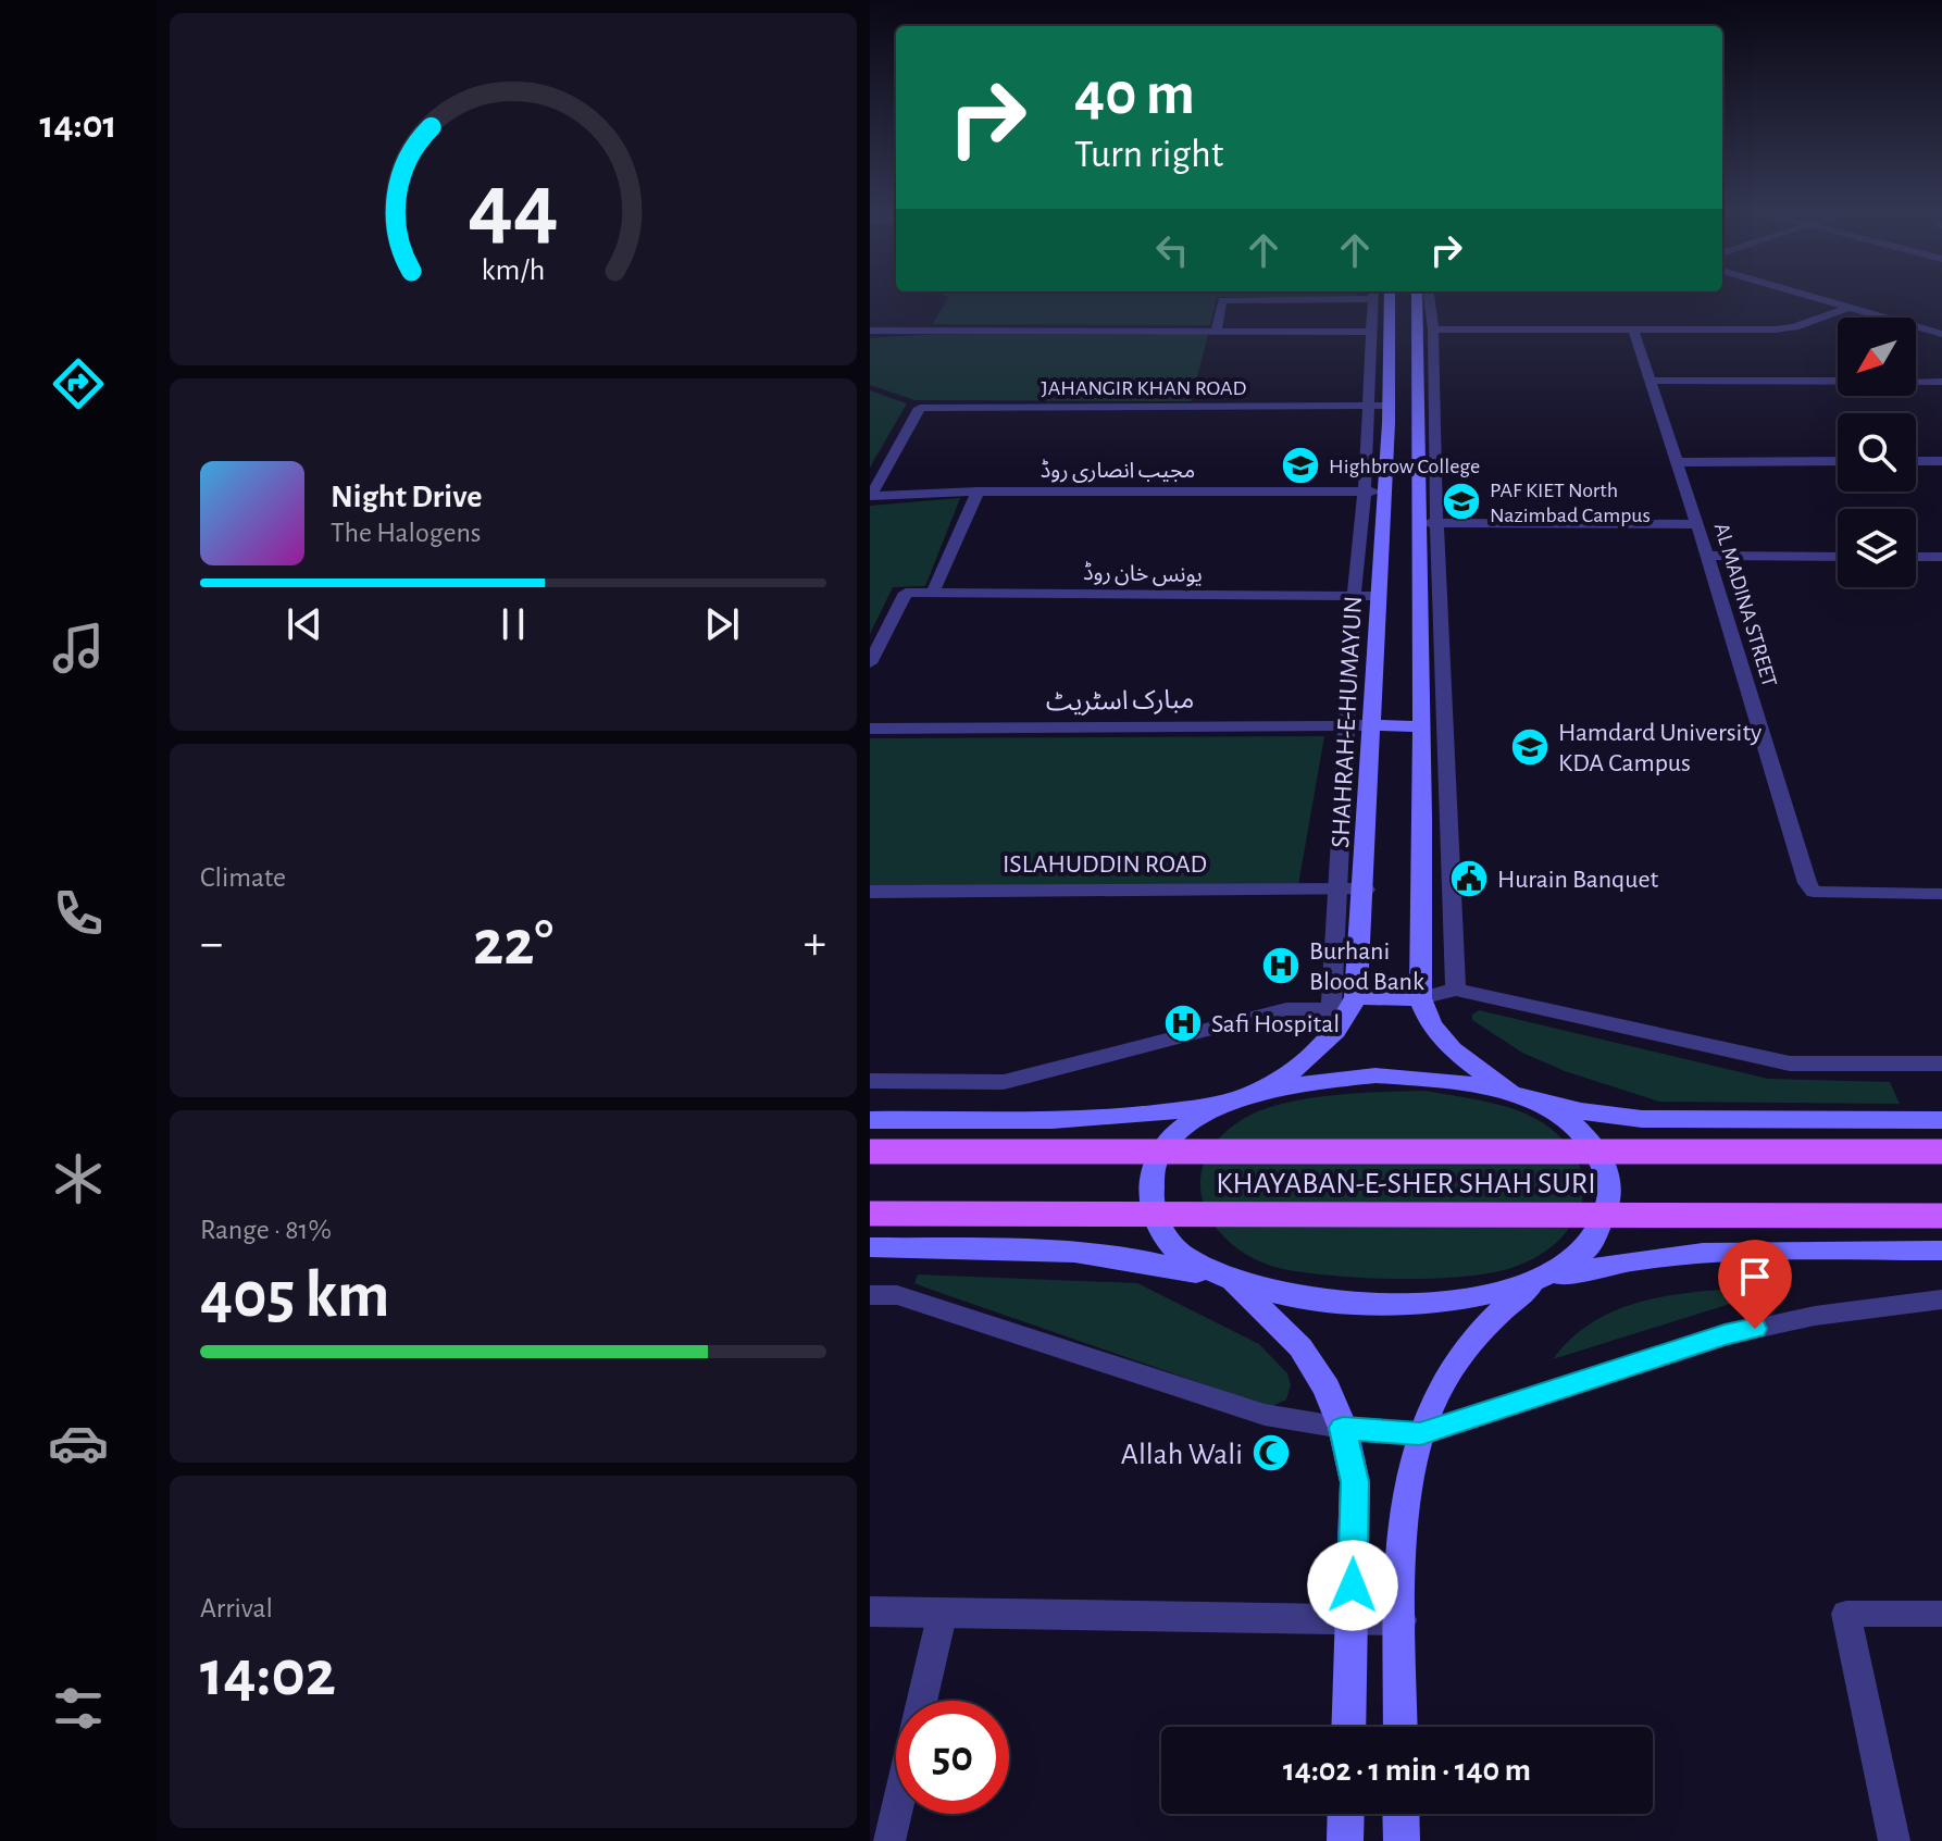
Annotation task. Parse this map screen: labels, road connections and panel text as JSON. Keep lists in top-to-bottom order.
{
  "streets": {
    "main road": ["SHAHRAH-E-HUMAYUN", "KHAYABAN-E-SHER SHAH SURI"],
    "street": [
      "JAHANGIR KHAN ROAD",
      "مجیب انصاری روڈ",
      "یونس خان روڈ",
      "AL MADINA STREET",
      "مبارک اسٹریٹ",
      "ISLAHUDDIN ROAD"
    ]
  },
  "crossings": [
    ["JAHANGIR KHAN ROAD", "مجیب انصاری روڈ"],
    ["JAHANGIR KHAN ROAD", "SHAHRAH-E-HUMAYUN"],
    ["مجیب انصاری روڈ", "SHAHRAH-E-HUMAYUN"],
    ["یونس خان روڈ", "SHAHRAH-E-HUMAYUN"],
    ["مبارک اسٹریٹ", "SHAHRAH-E-HUMAYUN"],
    ["SHAHRAH-E-HUMAYUN", "ISLAHUDDIN ROAD"]
  ],
  "places": {
    "school or university": ["Highbrow College", "PAF KIET North Nazimbad Campus", "Hamdard University KDA Campus"],
    "public building": ["Hurain Banquet"],
    "hospital": ["Burhani Blood Bank", "Safi Hospital"],
    "mosque": ["Allah Wali"]
  },
  "north": "bottom left",
  "page": {
    "tabs": "14:01",
    "turn": ["40 m", "Turn right"],
    "song": ["Night Drive", "The Halogens"],
    "tile": [
      "Climate",
      ["Range · 81%", "405 km"],
      ["Arrival", "14:02"]
    ],
    "heat": ["−", "22°", "+"],
    "limit": "50",
    "trip": "14:02 · 1 min · 140 m",
    "gauge": ["44", "km/h"]
  }
}
